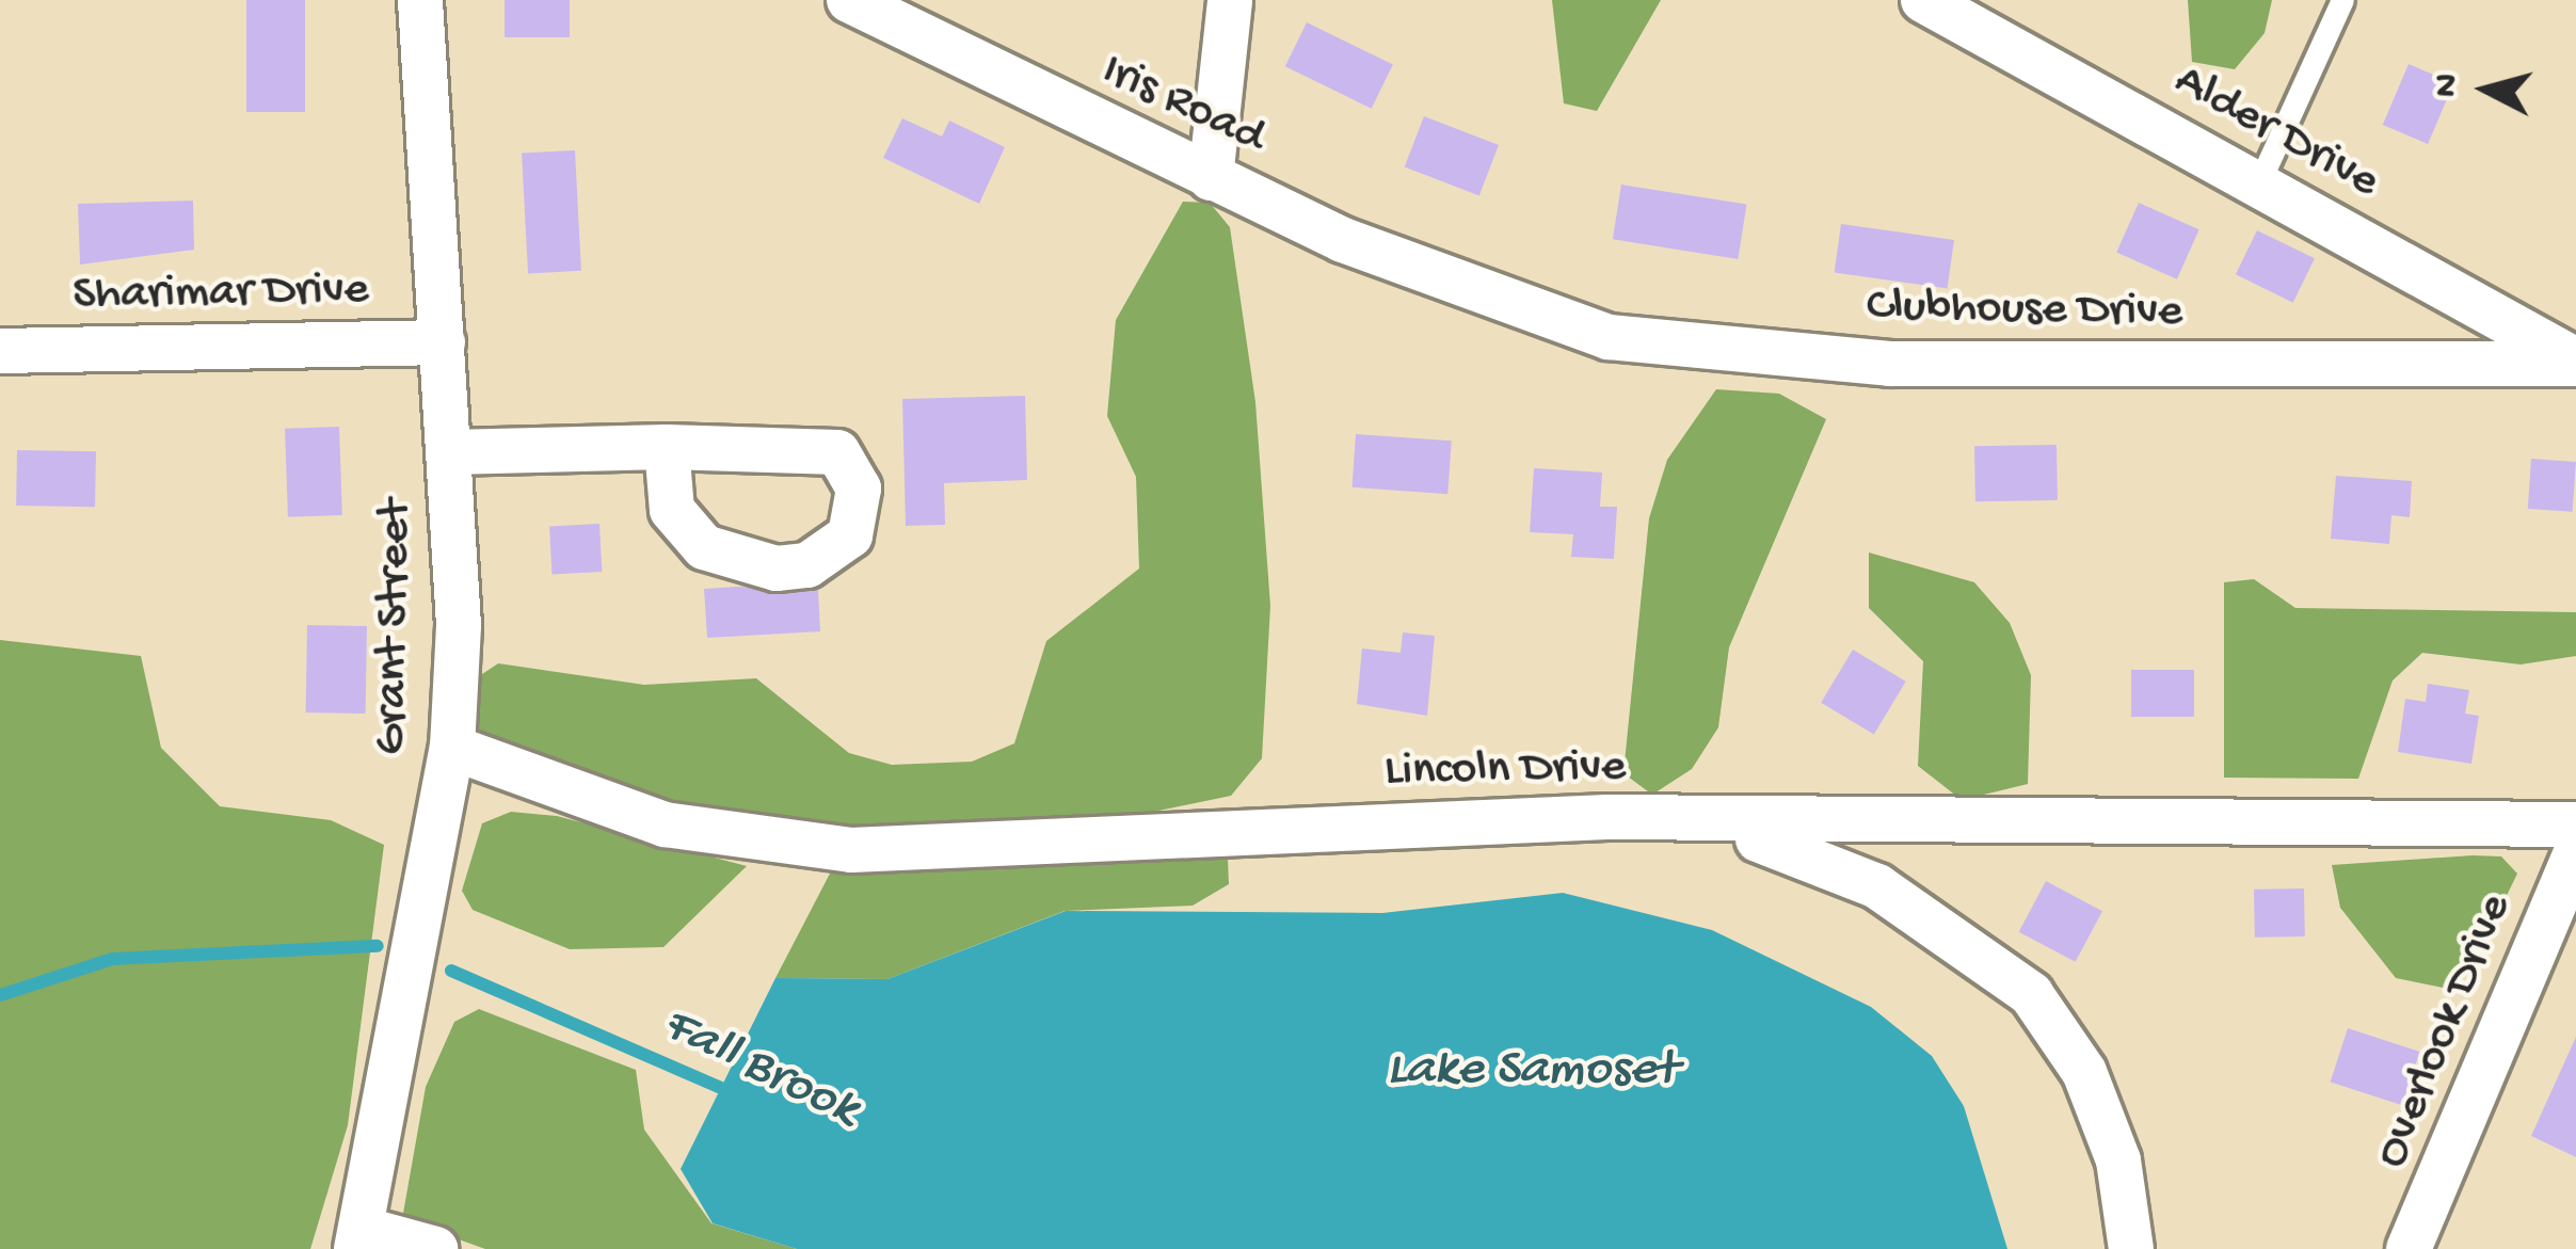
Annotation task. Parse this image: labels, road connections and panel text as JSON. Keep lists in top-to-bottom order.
{
  "streets": {
    "street": [
      "Iris Road",
      "Alder Drive",
      "Sharimar Drive",
      "Clubhouse Drive",
      "Grant Street",
      "Lincoln Drive",
      "Overlook Drive"
    ]
  },
  "crossings": [
    ["Iris Road", "Clubhouse Drive"],
    ["Alder Drive", "Clubhouse Drive"],
    ["Sharimar Drive", "Grant Street"],
    ["Grant Street", "Lincoln Drive"]
  ],
  "water": ["Fall Brook", "Lake Samoset"],
  "north": "left"
}
